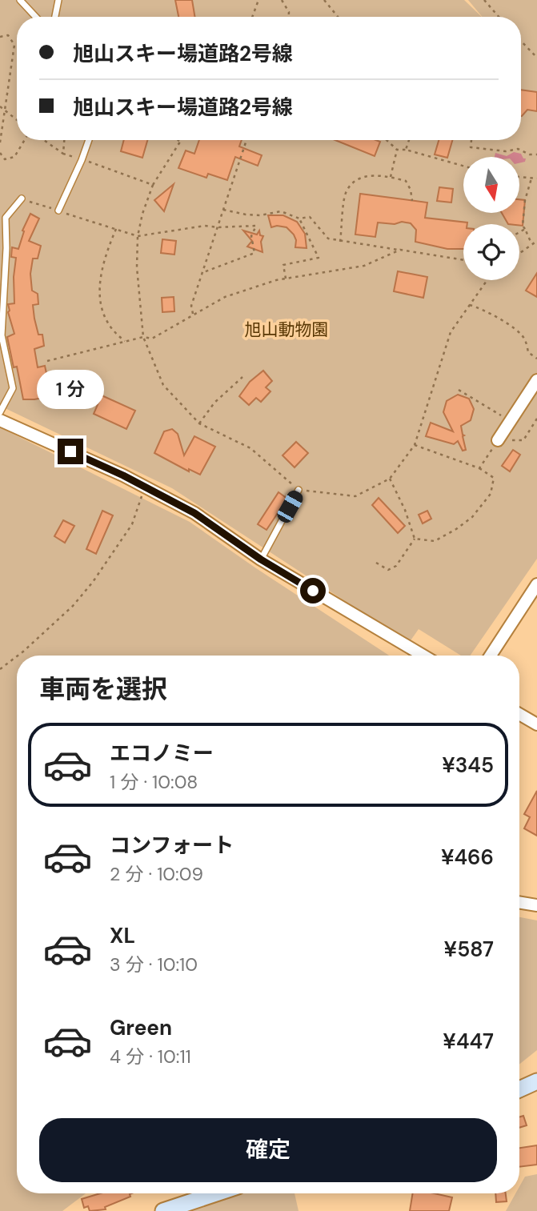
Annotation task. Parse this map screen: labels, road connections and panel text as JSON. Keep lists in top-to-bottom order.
{
  "parks": ["旭山動物園"],
  "north": "bottom",
  "page": {
    "banner": ["旭山スキー場道路2号線", "旭山スキー場道路2号線"],
    "bubble": "1 分",
    "heading": "車両を選択",
    "list": [
      {
        "name": "エコノミー",
        "note": "1 分 · 10:08",
        "value": "¥345"
      },
      {
        "name": "コンフォート",
        "note": "2 分 · 10:09",
        "value": "¥466"
      },
      {
        "name": "XL",
        "note": "3 分 · 10:10",
        "value": "¥587"
      },
      {
        "name": "Green",
        "note": "4 分 · 10:11",
        "value": "¥447"
      }
    ],
    "buttons": "確定"
  }
}
